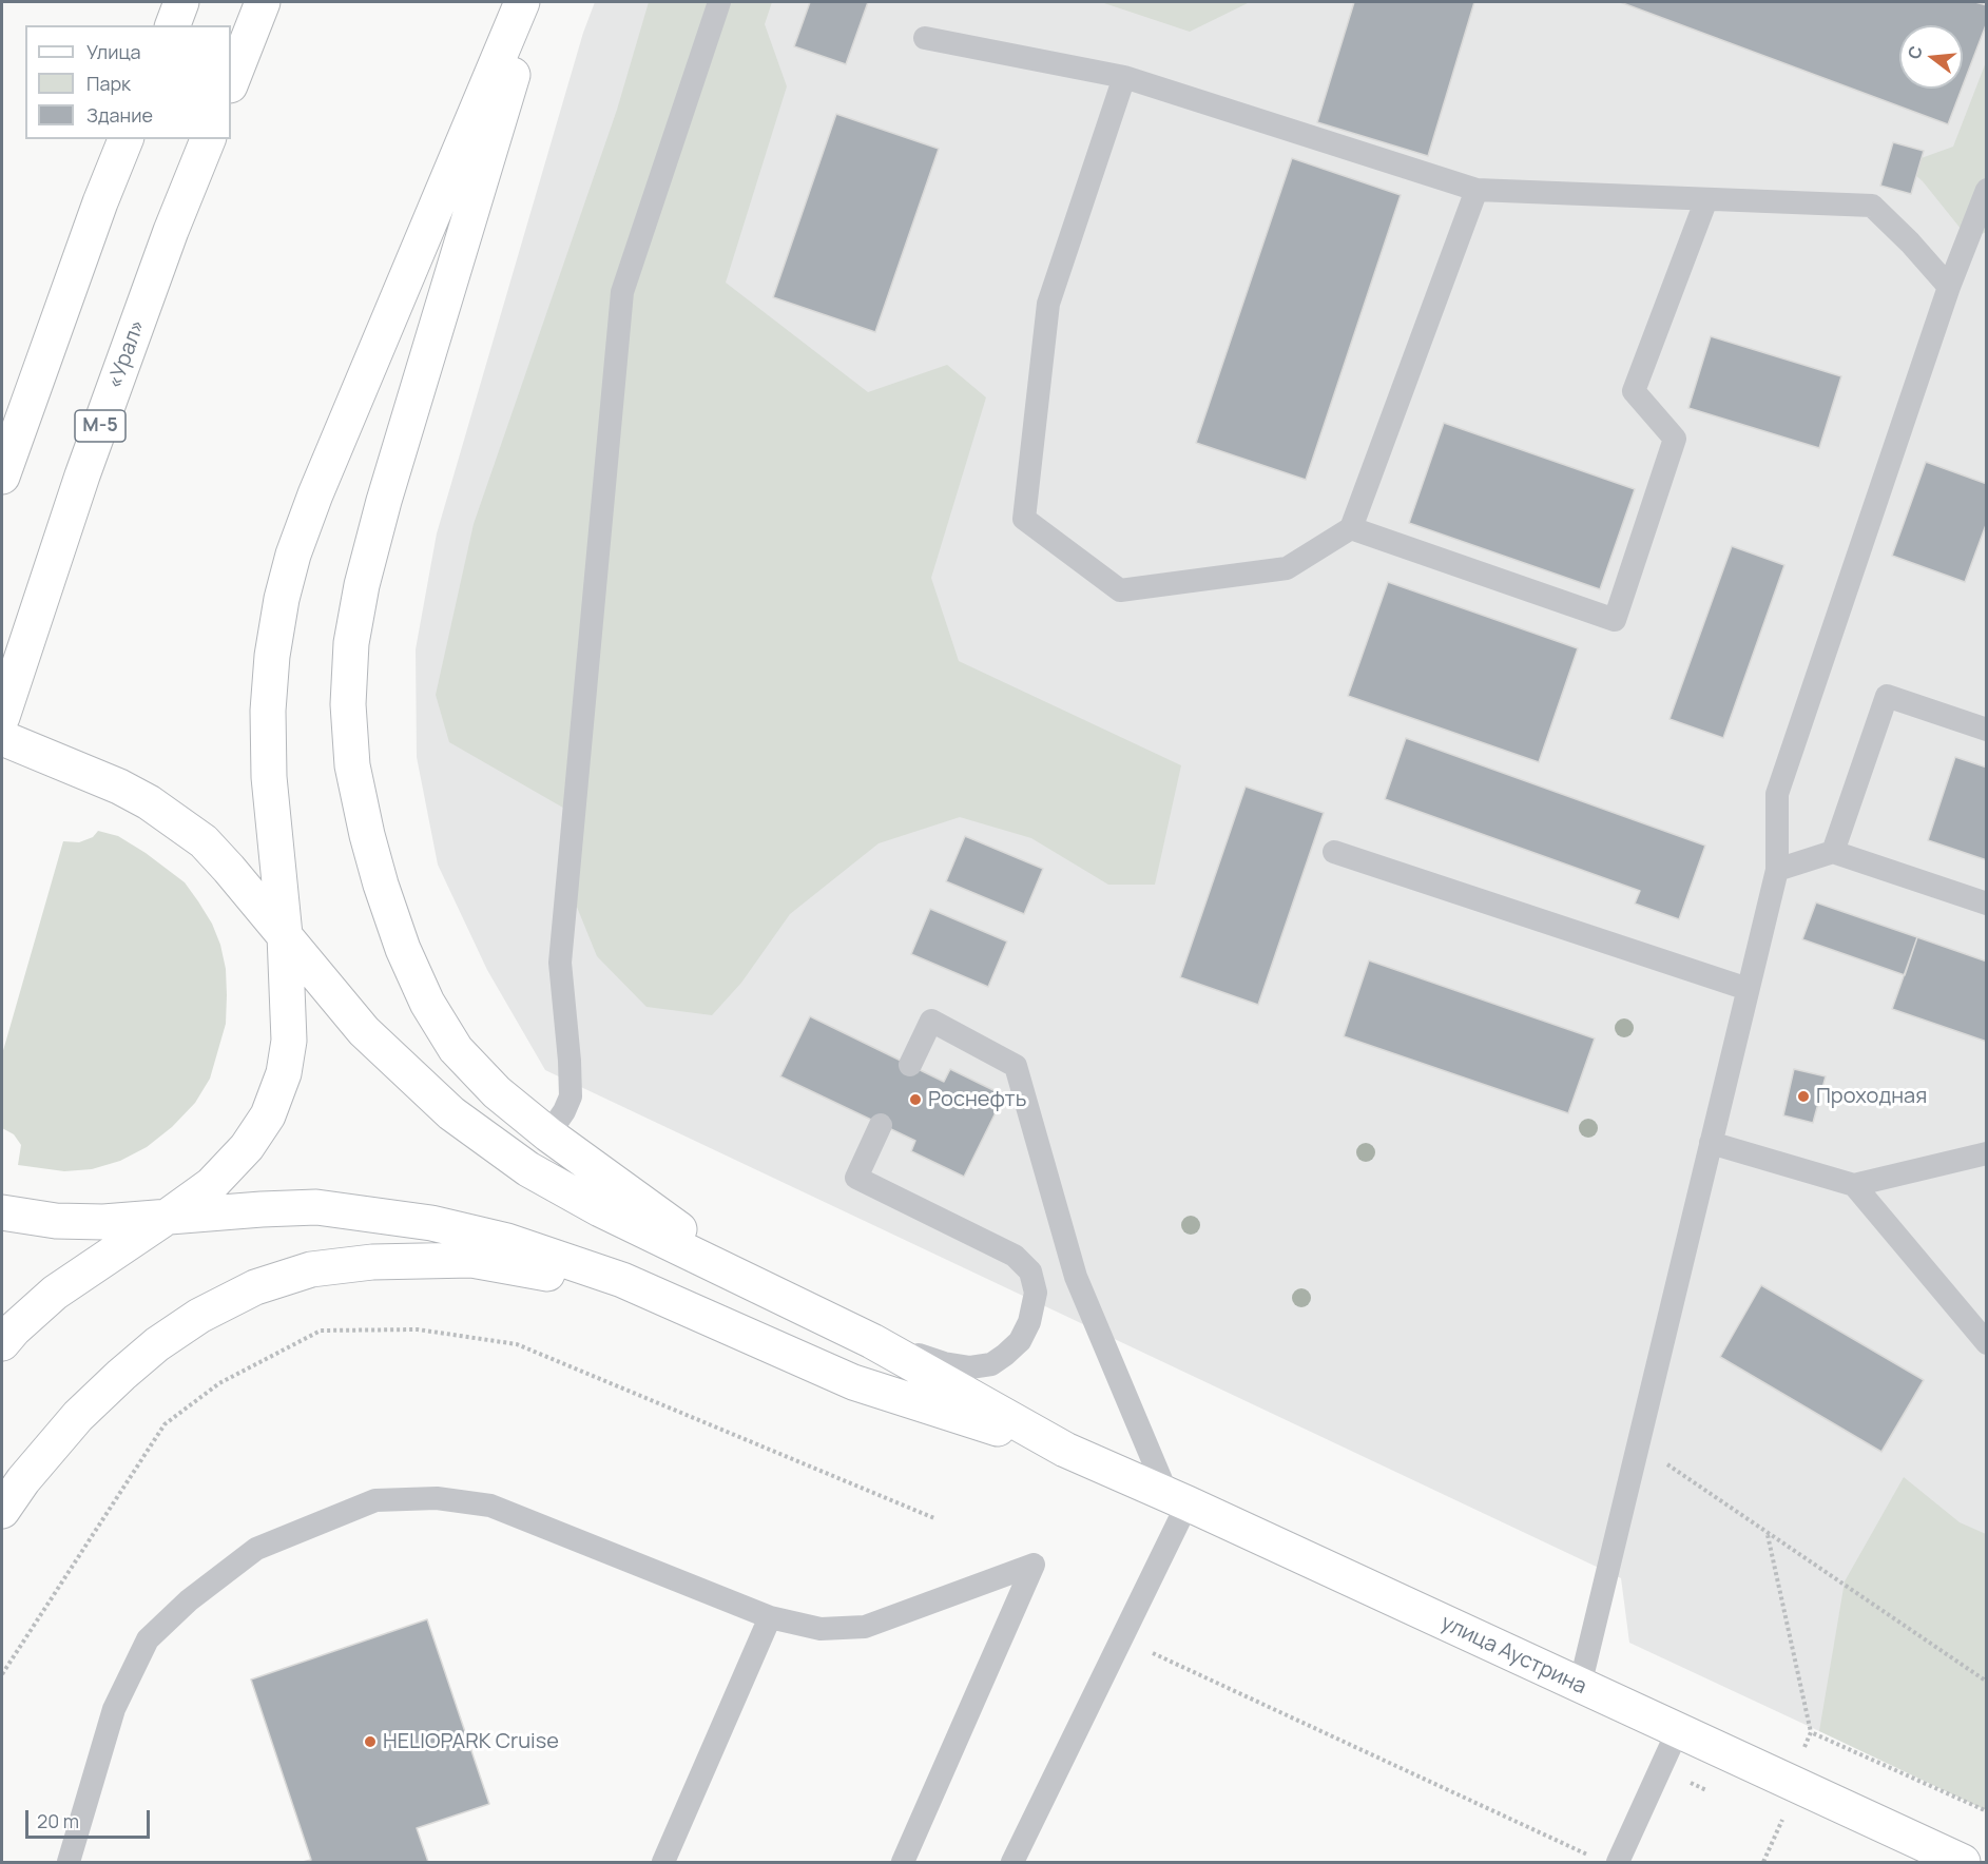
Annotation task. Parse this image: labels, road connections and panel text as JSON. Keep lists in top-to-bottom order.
{
  "streets": {
    "main road": ["«Урал»", "М-5", "улица Аустрина"]
  },
  "places": ["Проходная", "Роснефть", "HELIOPARK Cruise"],
  "legend": ["Улица", "Парк", "Здание"],
  "scale_bar": "20 m",
  "north": "left"
}
